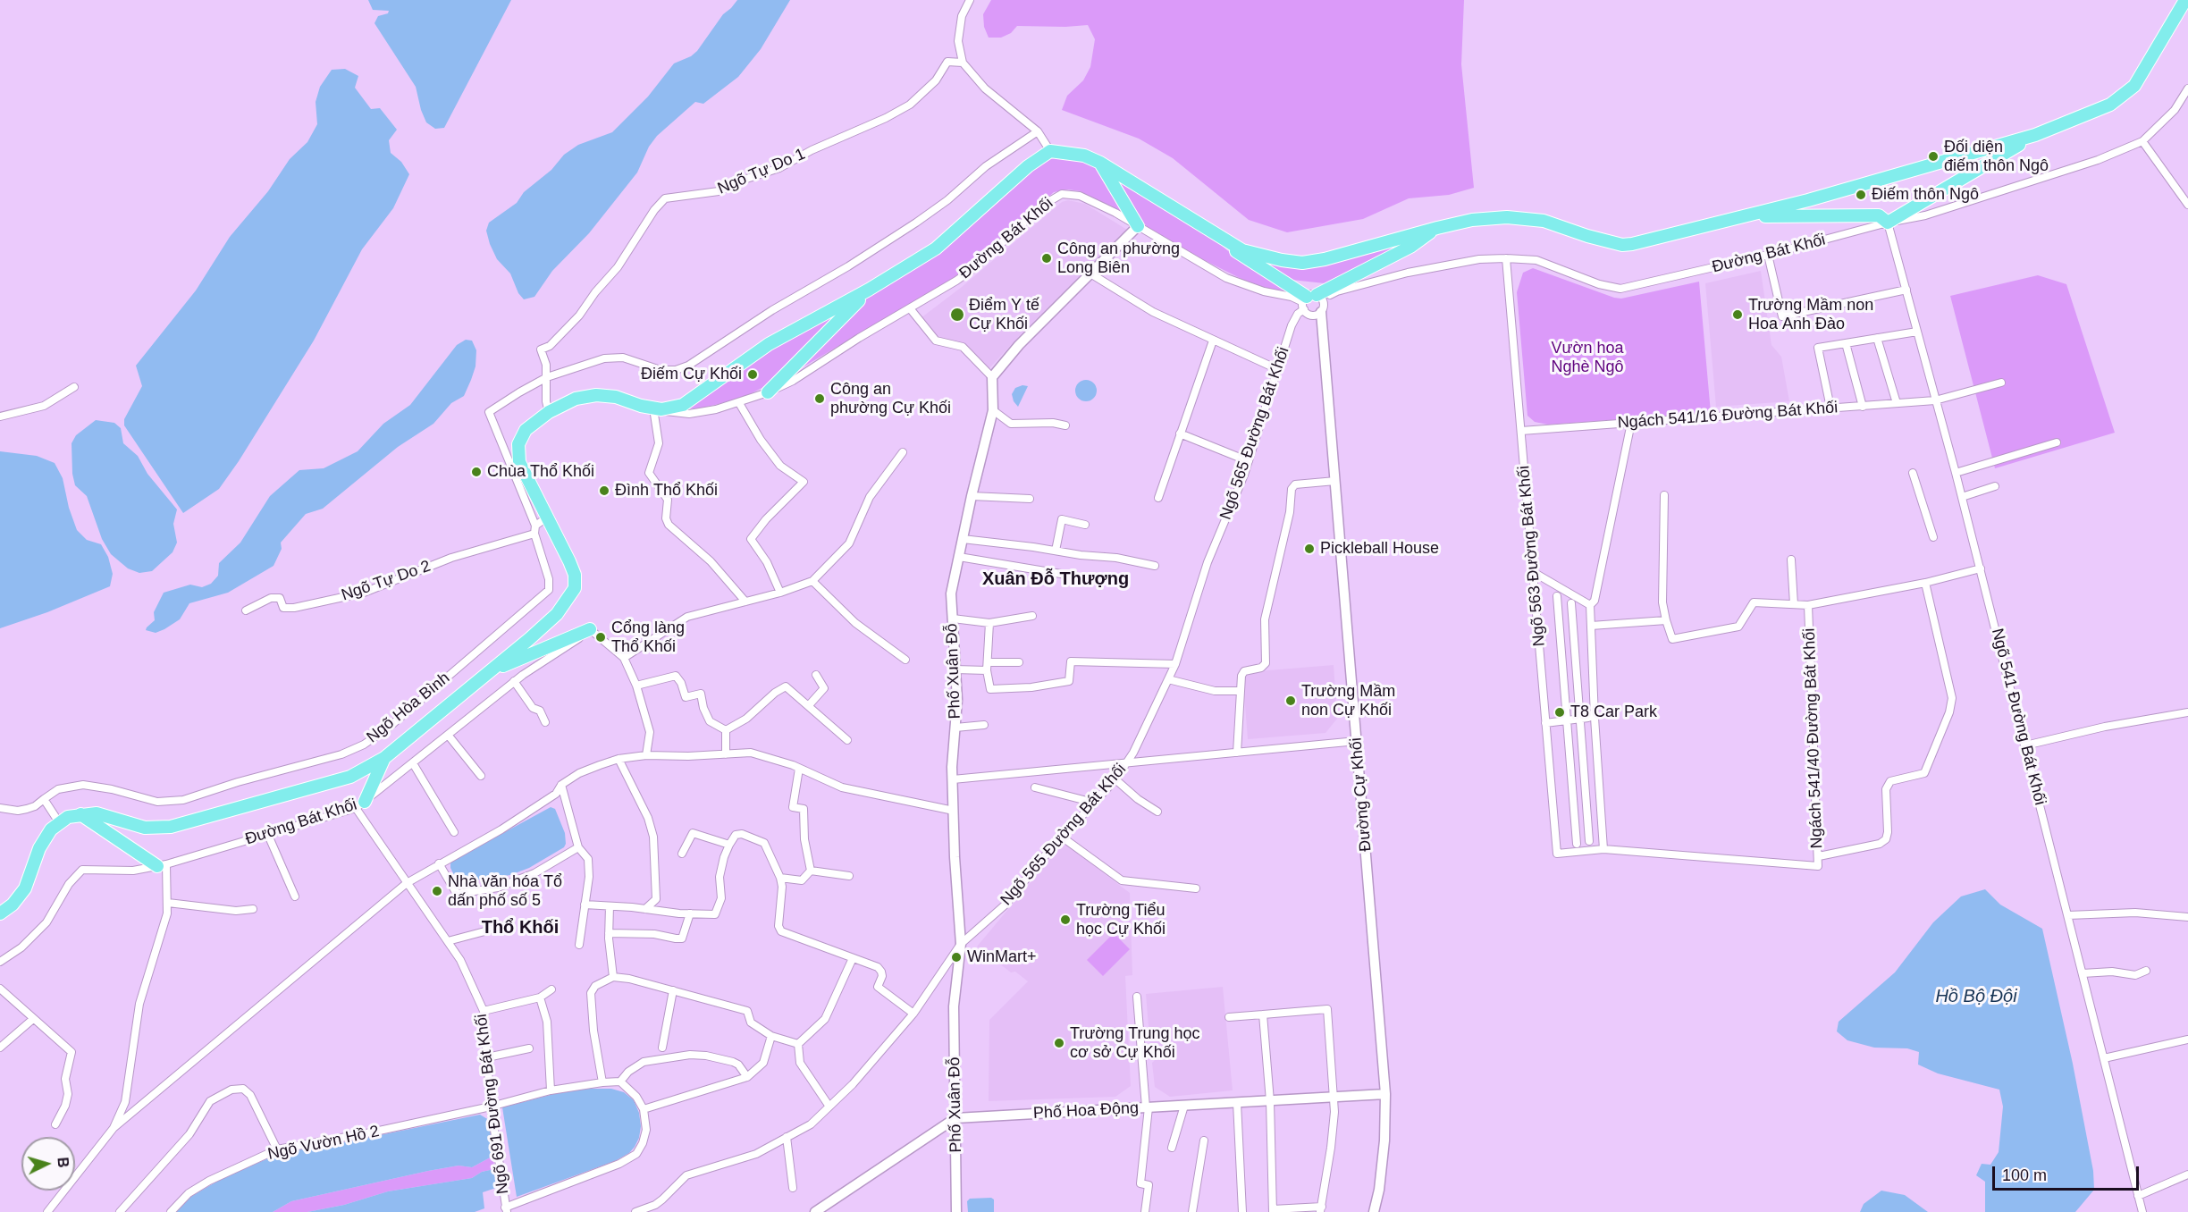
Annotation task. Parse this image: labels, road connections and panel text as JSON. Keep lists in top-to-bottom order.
{
  "streets": {
    "street": [
      "Ngõ Tự Do 1",
      "Đường Bát Khối",
      "Ngách 541/16 Đường Bát Khối",
      "Ngõ 565 Đường Bát Khối",
      "Ngõ 563 Đường Bát Khối",
      "Ngõ Tự Do 2",
      "Phố Xuân Đỗ",
      "Ngõ Hòa Bình",
      "Ngõ 541 Đường Bát Khối",
      "Ngách 541/40 Đường Bát Khối",
      "Đường Cự Khối",
      "Ngõ 691 Đường Bát Khối",
      "Phố Hoa Động",
      "Ngõ Vườn Hồ 2"
    ]
  },
  "crossings": [
    ["Đường Bát Khối", "Ngõ 565 Đường Bát Khối"],
    ["Đường Bát Khối", "Ngõ 563 Đường Bát Khối"],
    ["Đường Bát Khối", "Ngõ 541 Đường Bát Khối"],
    ["Đường Bát Khối", "Ngõ 691 Đường Bát Khối"],
    ["Ngách 541/16 Đường Bát Khối", "Ngõ 563 Đường Bát Khối"],
    ["Ngách 541/16 Đường Bát Khối", "Ngõ 541 Đường Bát Khối"],
    ["Ngõ 565 Đường Bát Khối", "Phố Xuân Đỗ"],
    ["Ngõ 563 Đường Bát Khối", "Ngách 541/40 Đường Bát Khối"],
    ["Ngõ Tự Do 2", "Ngõ Hòa Bình"],
    ["Phố Xuân Đỗ", "Phố Hoa Động"],
    ["Ngõ 541 Đường Bát Khối", "Ngách 541/40 Đường Bát Khối"],
    ["Đường Cự Khối", "Phố Hoa Động"],
    ["Ngõ 691 Đường Bát Khối", "Ngõ Vườn Hồ 2"]
  ],
  "districts": ["Xuân Đỗ Thượng", "Thổ Khối"],
  "water": ["Hồ Bộ Đội"],
  "parks": ["Vườn hoa Nghè Ngô"],
  "places": [
    "Đối diện điếm thôn Ngô",
    "Điếm thôn Ngô",
    "Công an phường Long Biên",
    "Điểm Y tế Cự Khối",
    "Trường Mầm non Hoa Anh Đào",
    "Điếm Cự Khối",
    "Công an phường Cự Khối",
    "Chùa Thổ Khối",
    "Đình Thổ Khối",
    "Pickleball House",
    "Cổng làng Thổ Khối",
    "Trường Mầm non Cự Khối",
    "T8 Car Park",
    "Nhà văn hóa Tổ dấn phố số 5",
    "Trường Tiểu học Cự Khối",
    "WinMart+",
    "Trường Trung học cơ sở Cự Khối"
  ],
  "scale_bar": "100 m",
  "north": "right"
}
